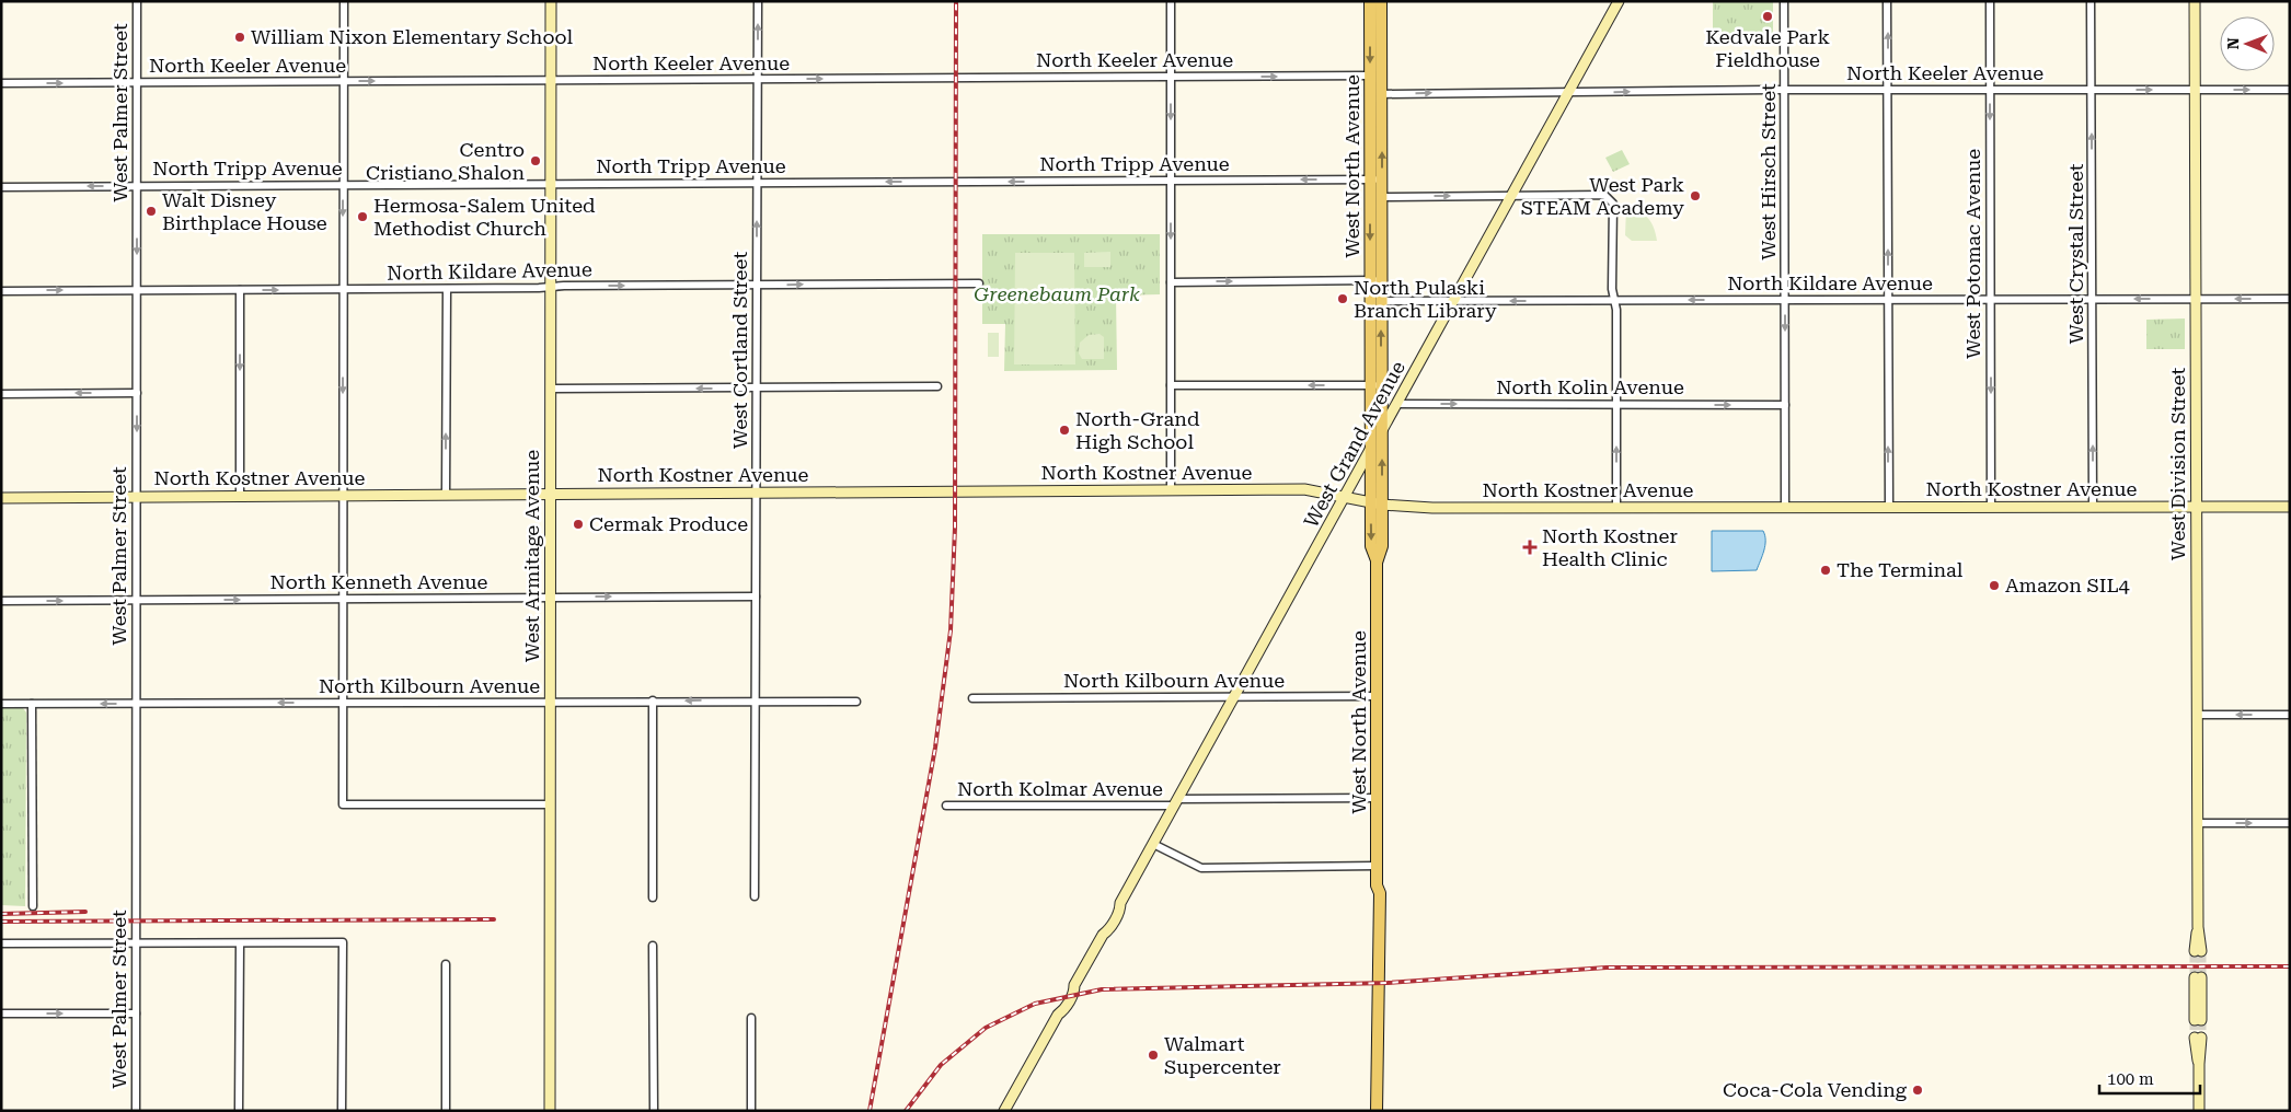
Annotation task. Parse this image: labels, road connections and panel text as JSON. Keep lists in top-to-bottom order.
{
  "streets": {
    "main road": [
      "West North Avenue",
      "West Grand Avenue",
      "West Division Street",
      "North Kostner Avenue",
      "West Armitage Avenue"
    ],
    "street": [
      "North Keeler Avenue",
      "West Palmer Street",
      "North Tripp Avenue",
      "West Hirsch Street",
      "West Potomac Avenue",
      "West Crystal Street",
      "North Kildare Avenue",
      "West Cortland Street",
      "North Kolin Avenue",
      "North Kenneth Avenue",
      "North Kilbourn Avenue",
      "North Kolmar Avenue"
    ]
  },
  "crossings": [
    ["North Keeler Avenue", "West Palmer Street"],
    ["North Keeler Avenue", "West North Avenue"],
    ["North Keeler Avenue", "West Hirsch Street"],
    ["North Keeler Avenue", "West Potomac Avenue"],
    ["North Keeler Avenue", "West Crystal Street"],
    ["North Keeler Avenue", "West Cortland Street"],
    ["North Keeler Avenue", "West Grand Avenue"],
    ["North Keeler Avenue", "West Division Street"],
    ["North Keeler Avenue", "West Armitage Avenue"],
    ["West Palmer Street", "North Tripp Avenue"],
    ["West Palmer Street", "North Kildare Avenue"],
    ["West Palmer Street", "North Kostner Avenue"],
    ["West Palmer Street", "North Kenneth Avenue"],
    ["West Palmer Street", "North Kilbourn Avenue"],
    ["North Tripp Avenue", "West North Avenue"],
    ["North Tripp Avenue", "West Cortland Street"],
    ["North Tripp Avenue", "West Armitage Avenue"],
    ["West North Avenue", "North Kildare Avenue"],
    ["West North Avenue", "West Grand Avenue"],
    ["West North Avenue", "North Kostner Avenue"],
    ["West North Avenue", "North Kilbourn Avenue"],
    ["West North Avenue", "North Kolmar Avenue"],
    ["West Hirsch Street", "North Kildare Avenue"],
    ["West Hirsch Street", "North Kolin Avenue"],
    ["West Hirsch Street", "North Kostner Avenue"],
    ["West Potomac Avenue", "North Kildare Avenue"],
    ["West Potomac Avenue", "North Kostner Avenue"],
    ["West Crystal Street", "North Kildare Avenue"],
    ["West Crystal Street", "North Kostner Avenue"],
    ["North Kildare Avenue", "West Cortland Street"],
    ["North Kildare Avenue", "West Grand Avenue"],
    ["North Kildare Avenue", "West Division Street"],
    ["North Kildare Avenue", "West Armitage Avenue"],
    ["West Cortland Street", "North Kostner Avenue"],
    ["West Cortland Street", "North Kenneth Avenue"],
    ["West Cortland Street", "North Kilbourn Avenue"],
    ["North Kolin Avenue", "West Grand Avenue"],
    ["West Grand Avenue", "North Kostner Avenue"],
    ["West Grand Avenue", "North Kilbourn Avenue"],
    ["West Grand Avenue", "North Kolmar Avenue"],
    ["West Division Street", "North Kostner Avenue"],
    ["North Kostner Avenue", "West Armitage Avenue"],
    ["West Armitage Avenue", "North Kenneth Avenue"],
    ["West Armitage Avenue", "North Kilbourn Avenue"]
  ],
  "one_way": [
    "North Keeler Avenue",
    "North Tripp Avenue",
    "West Potomac Avenue",
    "West Crystal Street",
    "North Kolin Avenue",
    "North Kenneth Avenue"
  ],
  "parks": ["Greenebaum Park"],
  "places": {
    "other": [
      "Kedvale Park Fieldhouse",
      "William Nixon Elementary School",
      "Centro Cristiano Shalon",
      "West Park STEAM Academy",
      "Walt Disney Birthplace House",
      "Hermosa-Salem United Methodist Church",
      "North Pulaski Branch Library",
      "North-Grand High School",
      "Cermak Produce",
      "The Terminal",
      "Amazon SIL4",
      "Walmart Supercenter",
      "Coca-Cola Vending"
    ],
    "health": ["North Kostner Health Clinic"]
  },
  "scale_bar": "100 m",
  "north": "left"
}
